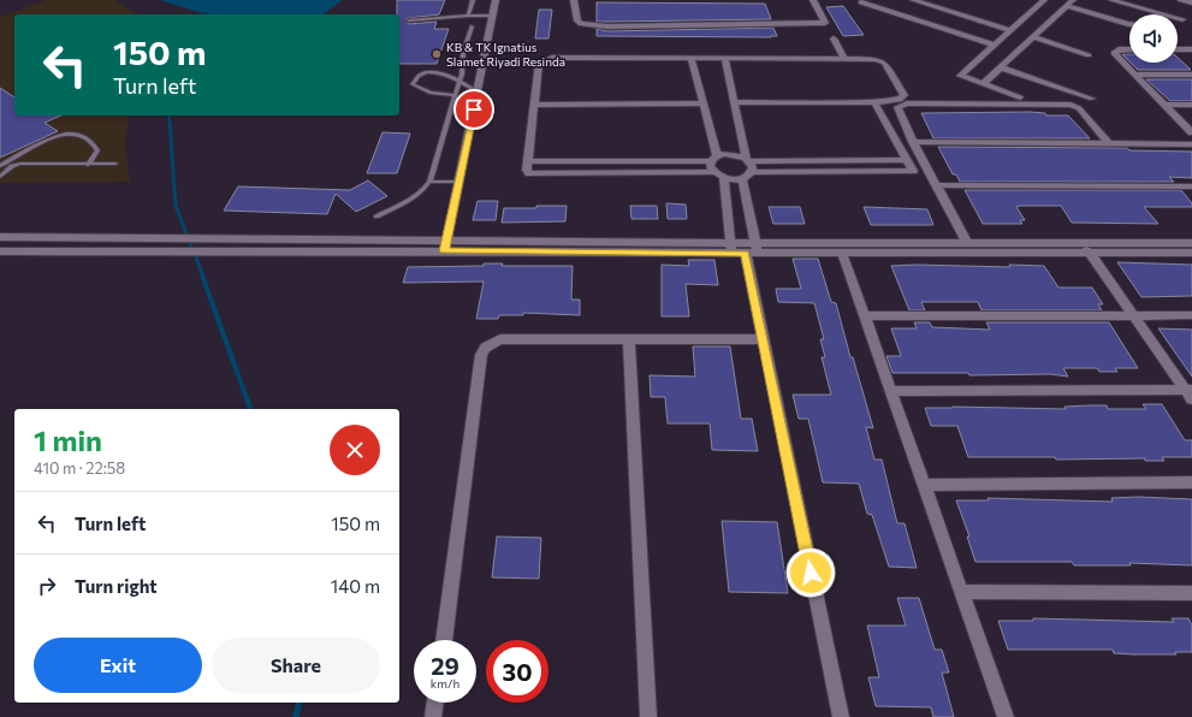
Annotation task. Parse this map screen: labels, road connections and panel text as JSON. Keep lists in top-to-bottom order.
{
  "places": ["KB & TK Ignatius Slamet Riyadi Resinda"],
  "page": {
    "turn": ["150 m", "Turn left"],
    "heading": ["1 min", "410 m · 22:58"],
    "list": [
      {
        "name": "Turn left",
        "value": "150 m"
      },
      {
        "name": "Turn right",
        "value": "140 m"
      }
    ],
    "buttons": ["Exit", "Share"],
    "speed": "29 km/h",
    "limit": "30"
  }
}
